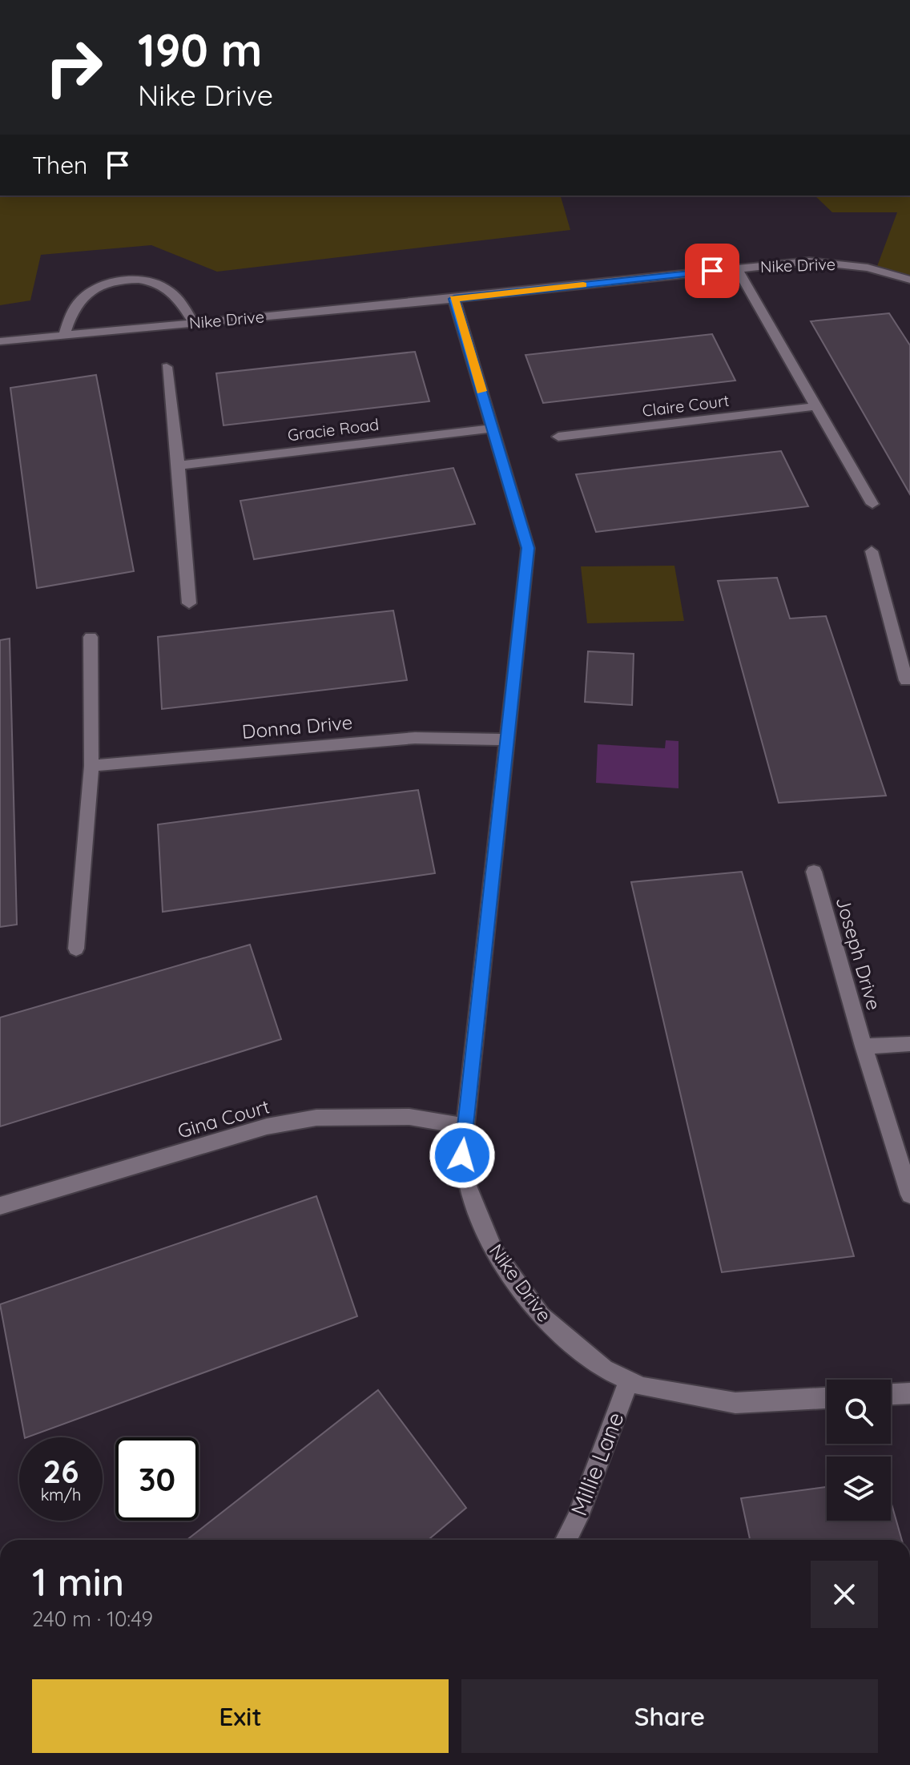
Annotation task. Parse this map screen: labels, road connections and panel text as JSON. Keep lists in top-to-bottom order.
{
  "streets": {
    "street": [
      "Nike Drive",
      "Claire Court",
      "Gracie Road",
      "Donna Drive",
      "Joseph Drive",
      "Gina Court",
      "Millie Lane"
    ]
  },
  "crossings": [
    ["Nike Drive", "Gracie Road"],
    ["Nike Drive", "Donna Drive"],
    ["Nike Drive", "Gina Court"],
    ["Nike Drive", "Millie Lane"]
  ],
  "page": {
    "turn": ["190 m", "Nike Drive"],
    "then": "Then",
    "speed": "26 km/h",
    "limit": "30",
    "heading": ["1 min", "240 m · 10:49"],
    "buttons": ["Exit", "Share"]
  }
}
